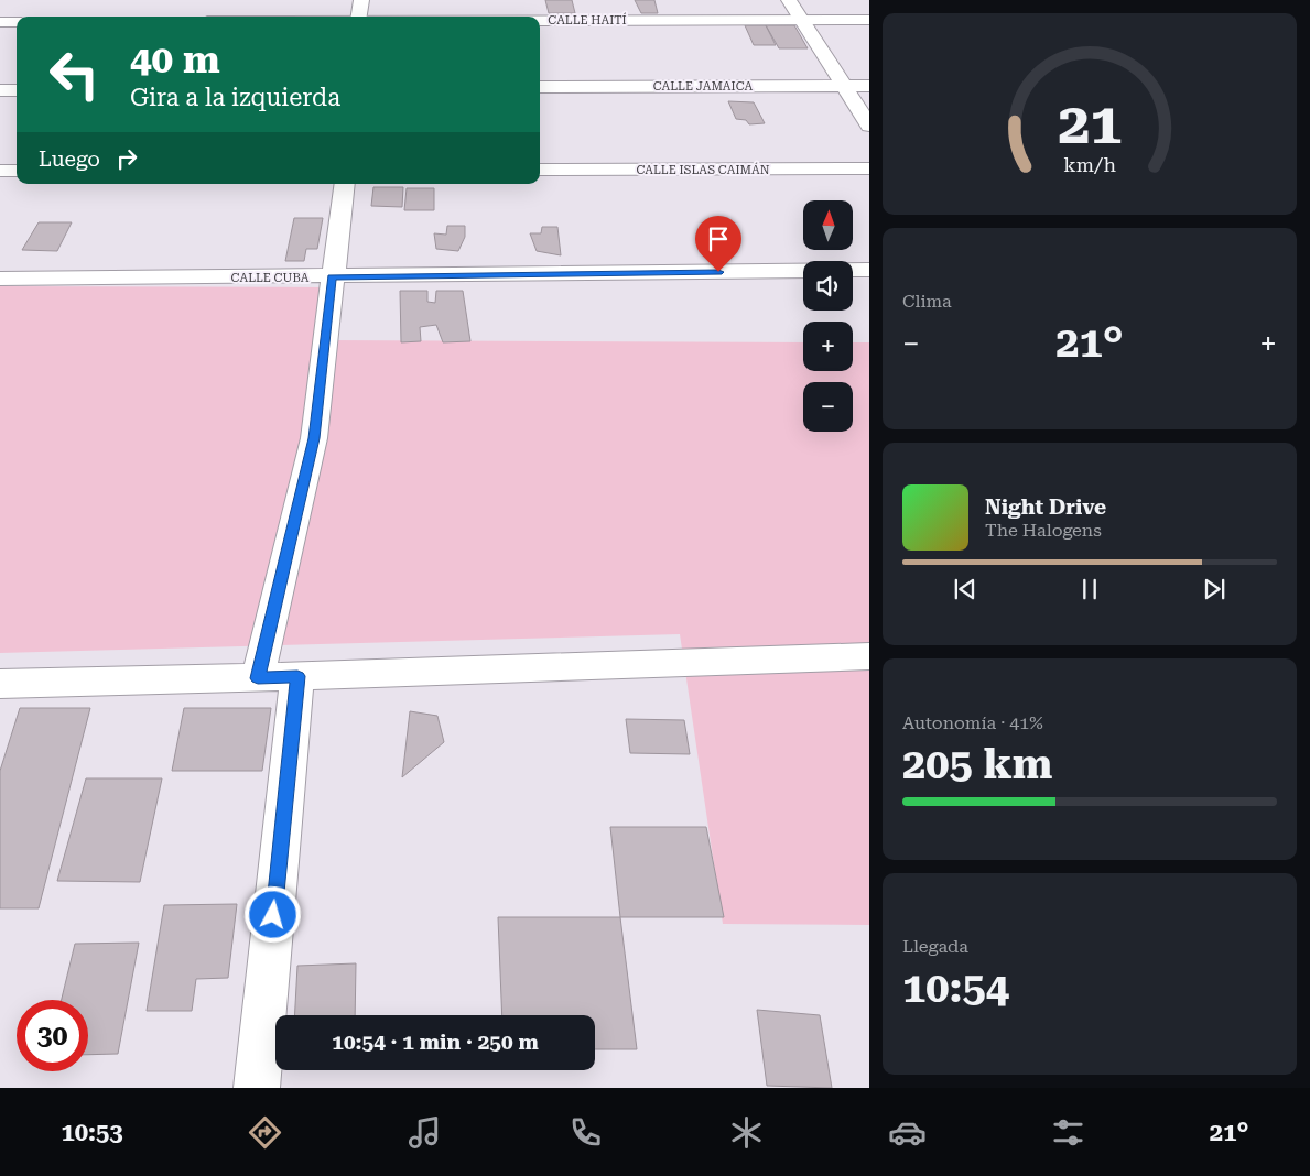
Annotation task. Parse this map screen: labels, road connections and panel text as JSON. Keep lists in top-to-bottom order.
{
  "streets": {
    "street": [
      "CALLE HAITÍ",
      "CALLE JAMAICA",
      "CALLE ISLAS CAIMÁN",
      "CALLE CUBA"
    ]
  },
  "north": "top",
  "page": {
    "turn": ["40 m", "Gira a la izquierda"],
    "then": "Luego",
    "map_buttons": ["+", "−"],
    "tile": [
      "Clima",
      ["Autonomía · 41%", "205 km"],
      ["Llegada", "10:54"]
    ],
    "heat": ["−", "21°", "+"],
    "song": ["Night Drive", "The Halogens"],
    "limit": "30",
    "trip": "10:54 · 1 min · 250 m",
    "tabs": ["10:53", "21°"],
    "gauge": ["21", "km/h"]
  }
}
